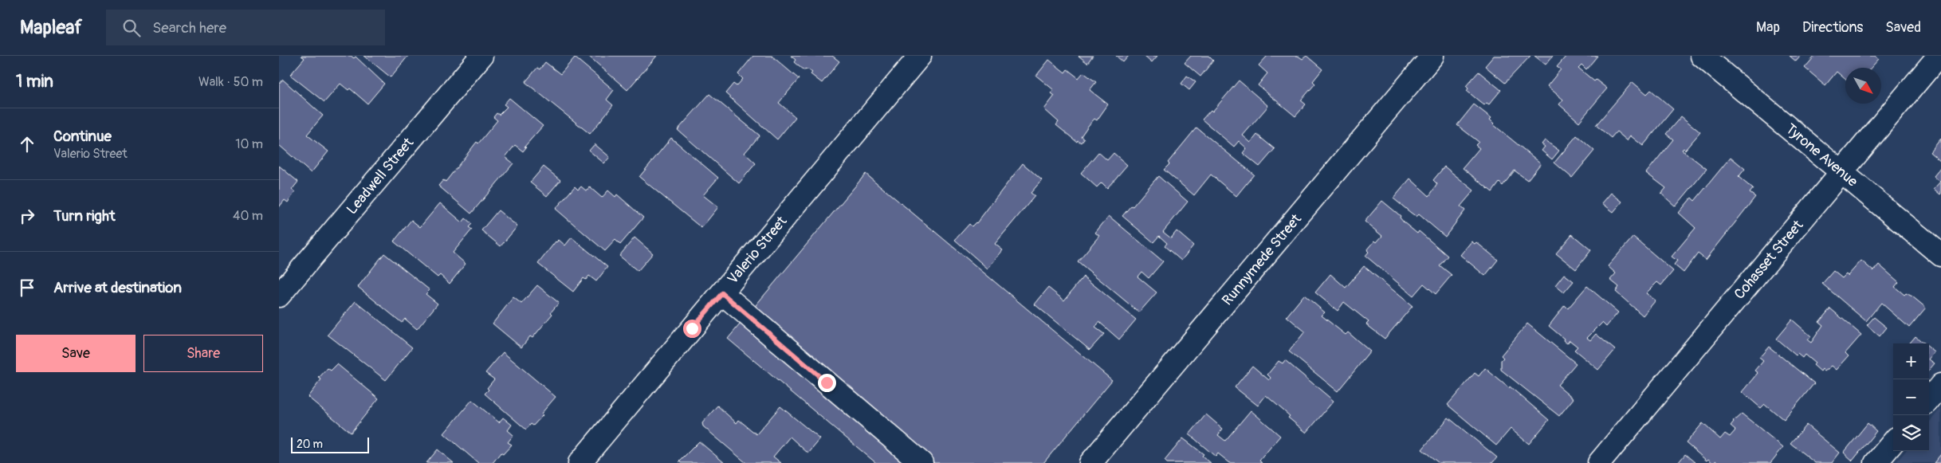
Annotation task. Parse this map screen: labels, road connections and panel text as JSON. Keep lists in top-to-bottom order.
{
  "streets": {
    "street": [
      "Tyrone Avenue",
      "Leadwell Street",
      "Valerio Street",
      "Runnymede Street",
      "Cohasset Street"
    ]
  },
  "crossings": [
    ["Tyrone Avenue", "Cohasset Street"]
  ],
  "scale_bar": "20 m",
  "north": "bottom right",
  "page": {
    "header": "Mapleaf",
    "search": "Search here",
    "nav": ["Map", "Directions", "Saved"],
    "heading": ["1 min", "Walk · 50 m"],
    "list": [
      ["Continue", "Valerio Street", "10 m"],
      ["Turn right", "40 m"],
      "Arrive at destination"
    ],
    "buttons": ["Save", "Share"],
    "map_buttons": ["+", "−"],
    "scale": "20 m"
  }
}
